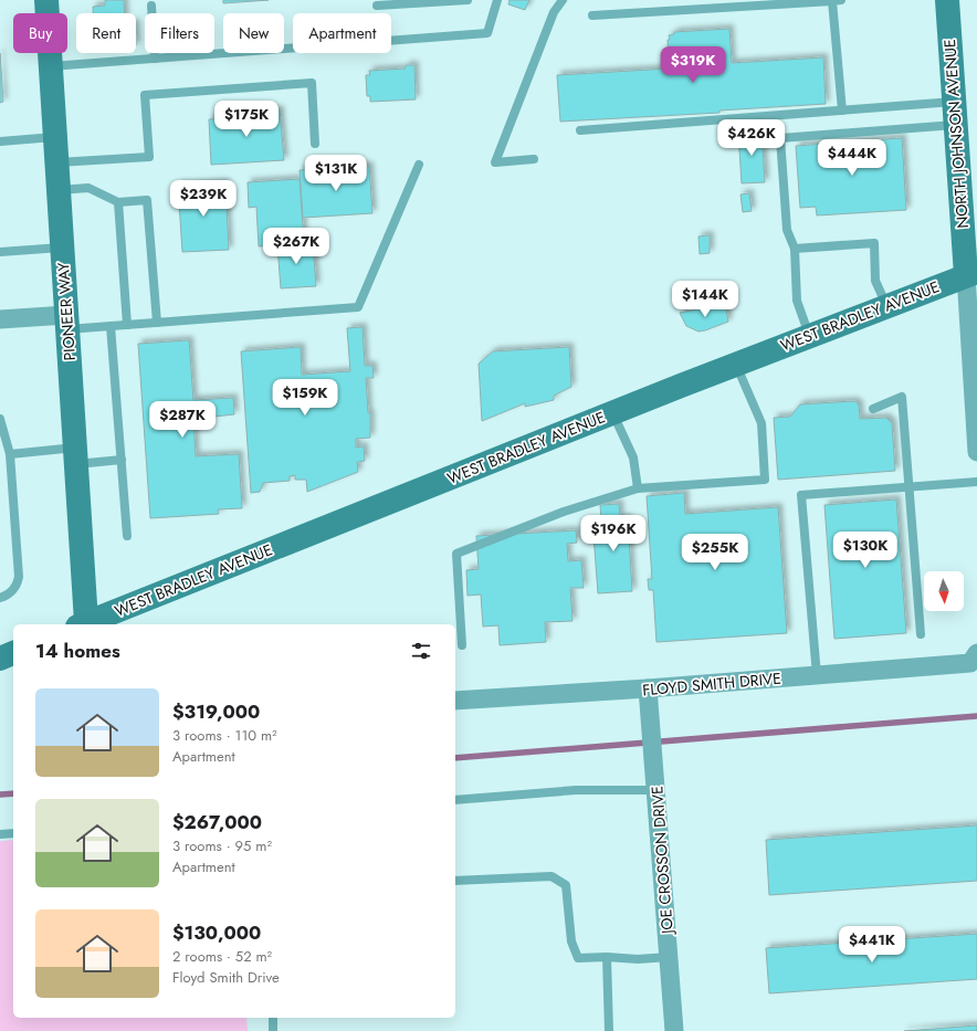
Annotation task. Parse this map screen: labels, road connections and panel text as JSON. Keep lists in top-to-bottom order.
{
  "streets": {
    "main road": ["NORTH JOHNSON AVENUE", "PIONEER WAY", "WEST BRADLEY AVENUE"],
    "street": ["FLOYD SMITH DRIVE", "JOE CROSSON DRIVE"]
  },
  "crossings": [
    ["NORTH JOHNSON AVENUE", "WEST BRADLEY AVENUE"],
    ["FLOYD SMITH DRIVE", "JOE CROSSON DRIVE"]
  ],
  "north": "bottom",
  "page": {
    "chip": [
      "Buy",
      "Rent",
      "Filters",
      "New",
      "Apartment"
    ],
    "price": [
      "$319K",
      "$175K",
      "$426K",
      "$444K",
      "$131K",
      "$239K",
      "$267K",
      "$144K",
      "$159K",
      "$287K",
      "$196K",
      "$130K",
      "$255K",
      "$441K"
    ],
    "heading": "14 homes",
    "list": [
      {
        "name": "$319,000",
        "note": "3 rooms · 110 m² · Apartment"
      },
      {
        "name": "$267,000",
        "note": "3 rooms · 95 m² · Apartment"
      },
      {
        "name": "$130,000",
        "note": "2 rooms · 52 m² · Floyd Smith Drive"
      }
    ]
  }
}
